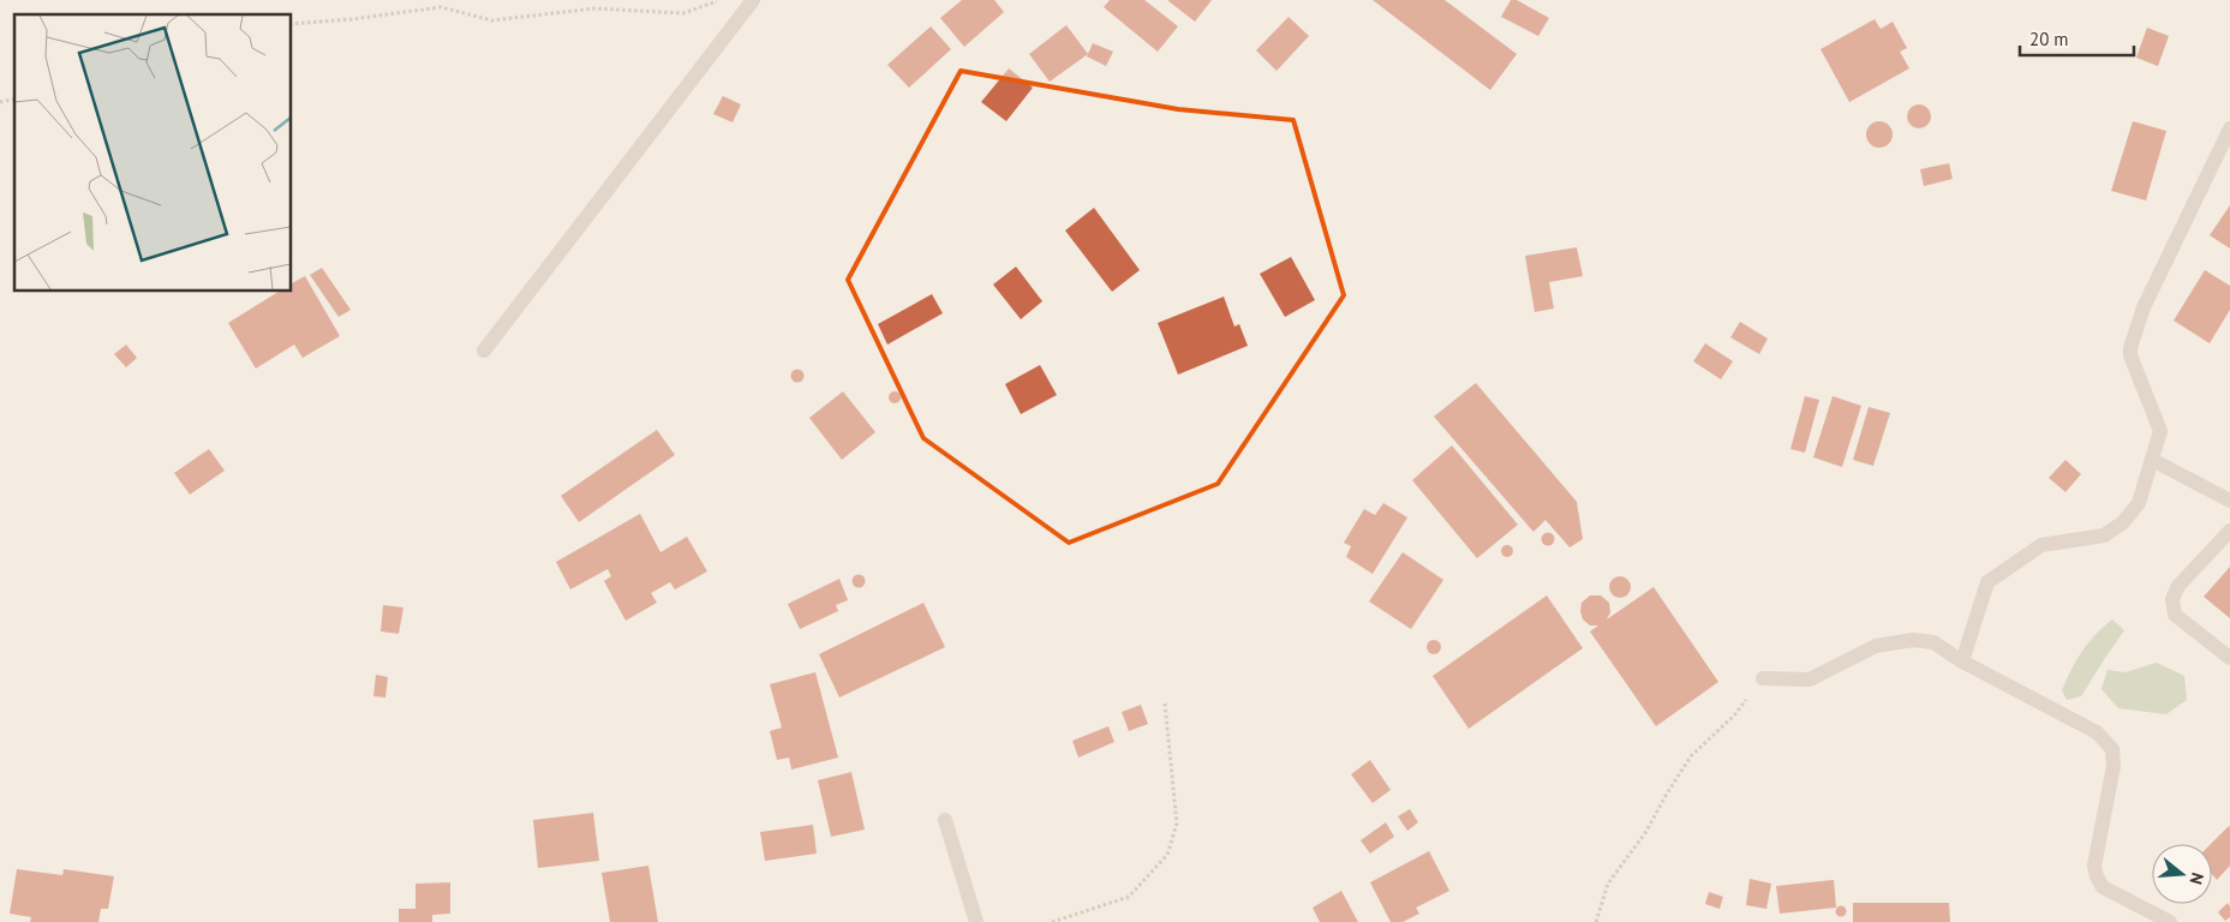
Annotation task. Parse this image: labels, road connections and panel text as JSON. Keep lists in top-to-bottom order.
{
  "scale_bar": "20 m",
  "north": "right"
}
